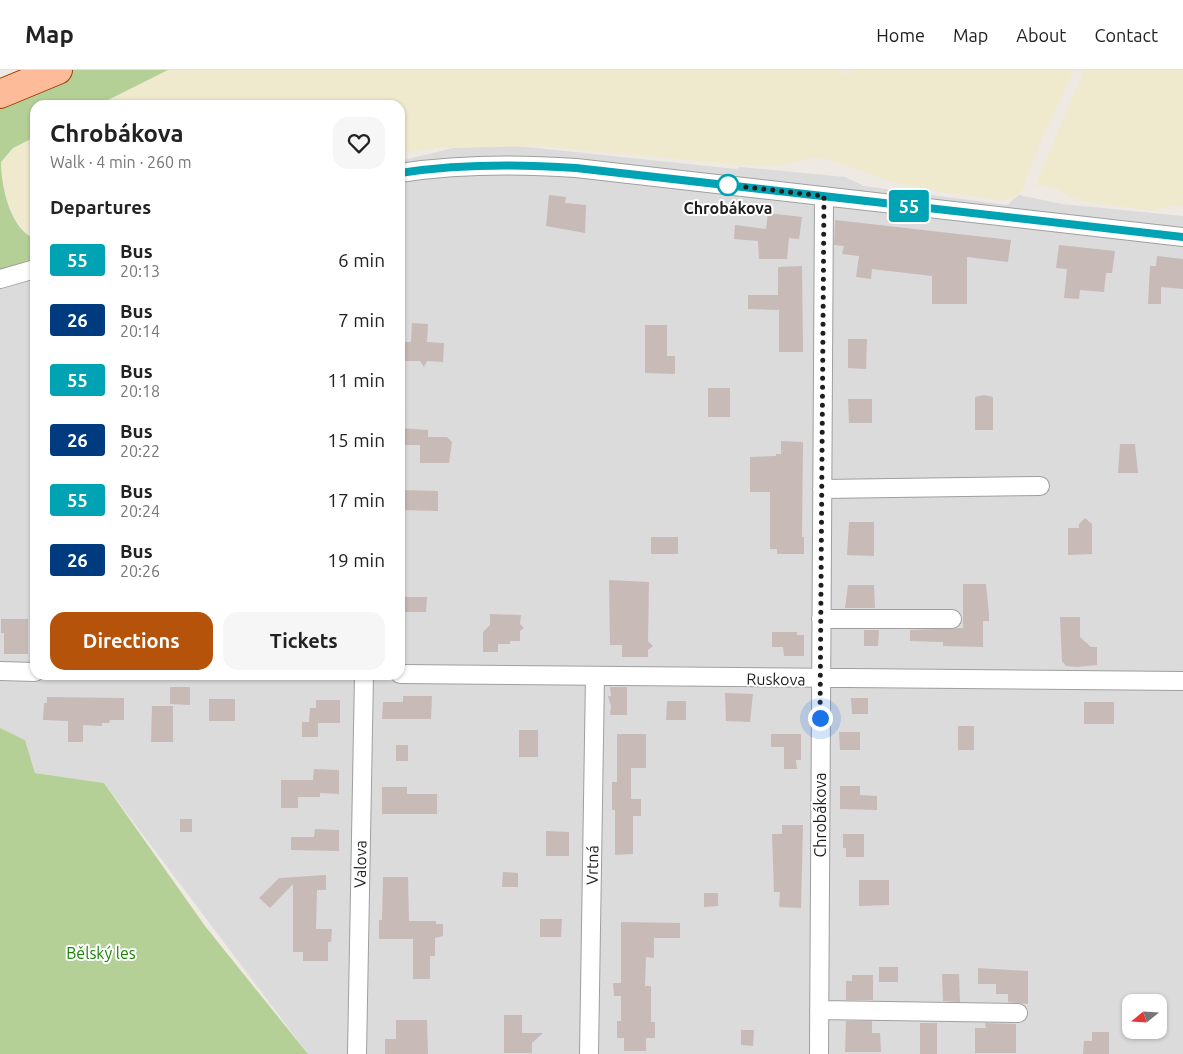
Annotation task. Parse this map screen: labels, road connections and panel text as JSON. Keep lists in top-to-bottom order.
{
  "streets": {
    "street": [
      "Ruskova",
      "Chrobákova",
      "Valova",
      "Vrtná"
    ]
  },
  "crossings": [
    ["Ruskova", "Chrobákova"],
    ["Ruskova", "Vrtná"]
  ],
  "parks": ["Bělský les"],
  "places": ["Chrobákova"],
  "lines": ["bus line 55"],
  "north": "left",
  "page": {
    "header": "Map",
    "nav": [
      "Home",
      "Map",
      "About",
      "Contact"
    ],
    "on_map": "55",
    "heading": [
      ["Chrobákova", "Walk · 4 min · 260 m"],
      "Departures"
    ],
    "list": [
      {
        "mark": "55",
        "name": "Bus",
        "note": "20:13",
        "value": "6 min"
      },
      {
        "mark": "26",
        "name": "Bus",
        "note": "20:14",
        "value": "7 min"
      },
      {
        "mark": "55",
        "name": "Bus",
        "note": "20:18",
        "value": "11 min"
      },
      {
        "mark": "26",
        "name": "Bus",
        "note": "20:22",
        "value": "15 min"
      },
      {
        "mark": "55",
        "name": "Bus",
        "note": "20:24",
        "value": "17 min"
      },
      {
        "mark": "26",
        "name": "Bus",
        "note": "20:26",
        "value": "19 min"
      }
    ],
    "buttons": ["Directions", "Tickets"]
  }
}
